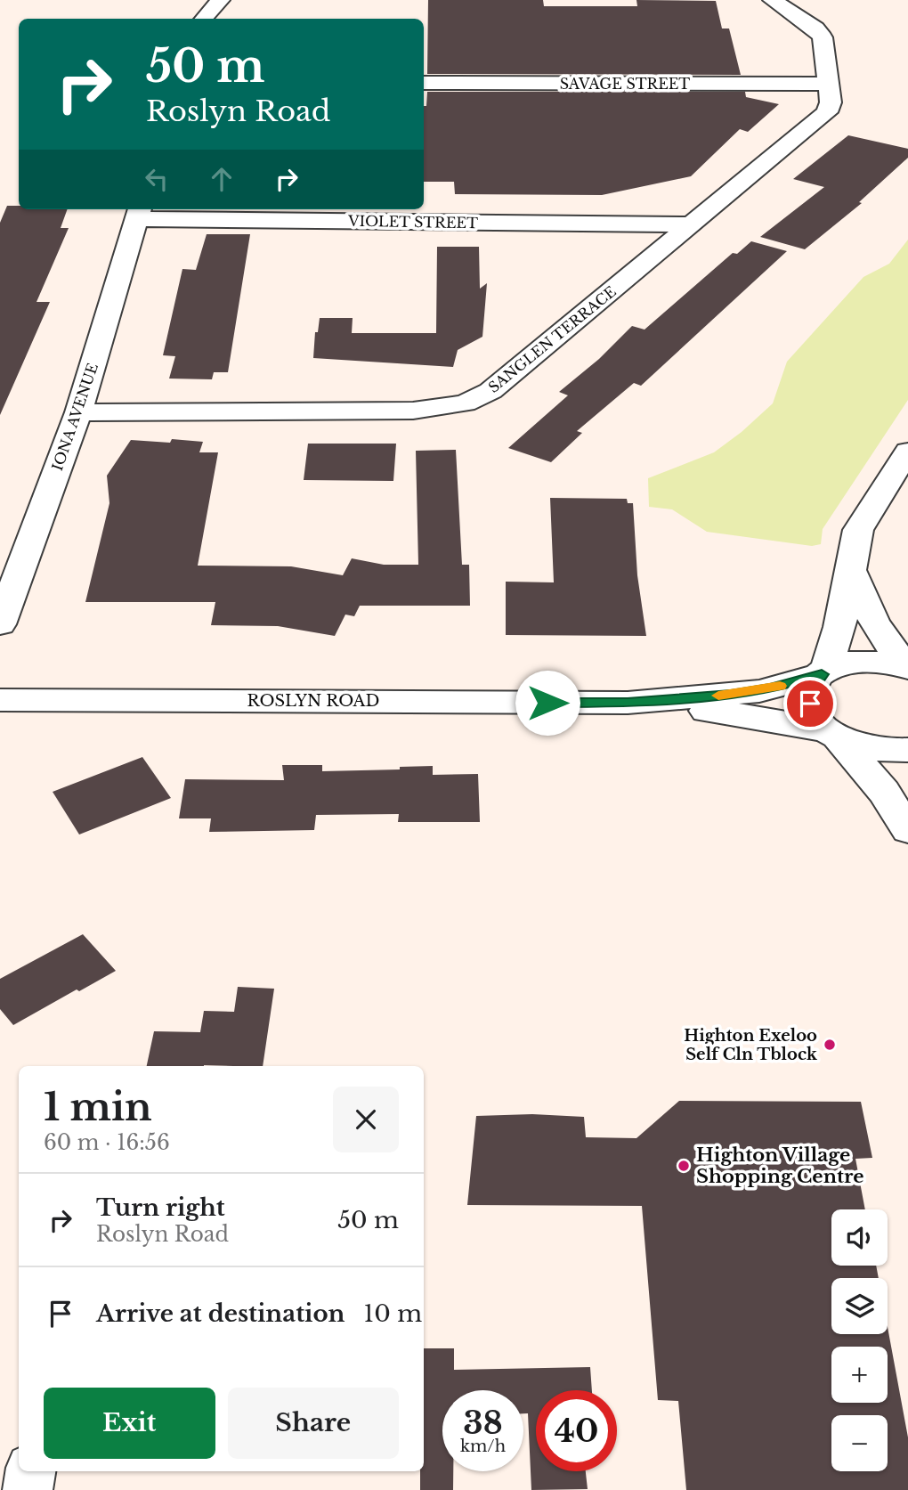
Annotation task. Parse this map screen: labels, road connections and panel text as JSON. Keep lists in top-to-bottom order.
{
  "streets": {
    "street": [
      "SAVAGE STREET",
      "VIOLET STREET",
      "SANGLEN TERRACE",
      "IONA AVENUE",
      "ROSLYN ROAD"
    ]
  },
  "crossings": [
    ["SAVAGE STREET", "SANGLEN TERRACE"],
    ["VIOLET STREET", "SANGLEN TERRACE"],
    ["VIOLET STREET", "IONA AVENUE"],
    ["SANGLEN TERRACE", "IONA AVENUE"]
  ],
  "places": ["Highton Exeloo Self Cln Tblock", "Highton Village Shopping Centre"],
  "page": {
    "turn": ["50 m", "Roslyn Road"],
    "heading": ["1 min", "60 m · 16:56"],
    "list": [
      {
        "name": "Turn right",
        "note": "Roslyn Road",
        "value": "50 m"
      },
      {
        "name": "Arrive at destination",
        "value": "10 m"
      }
    ],
    "map_buttons": ["+", "−"],
    "buttons": ["Exit", "Share"],
    "speed": "38 km/h",
    "limit": "40"
  }
}
